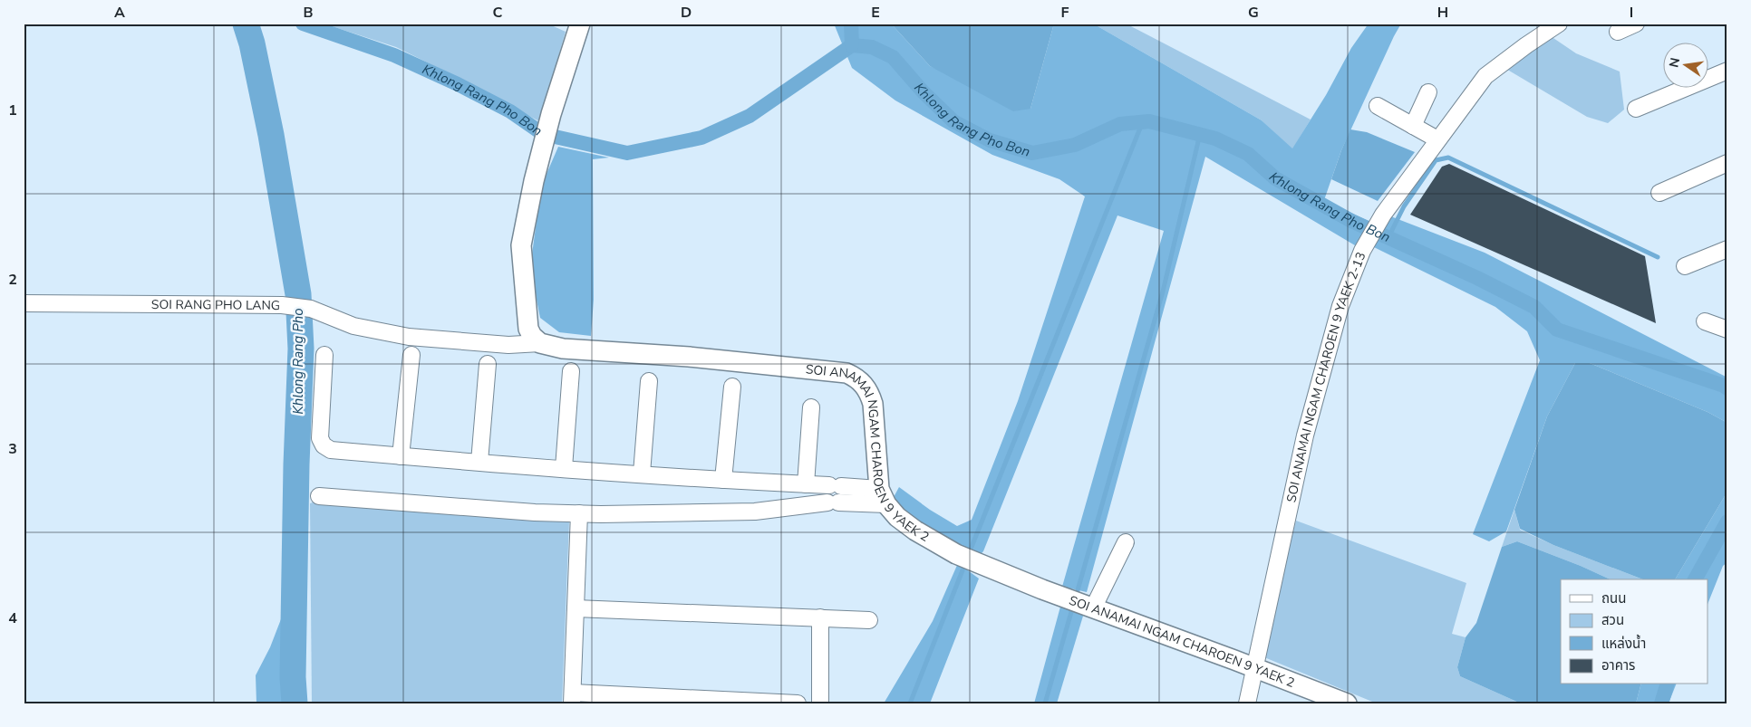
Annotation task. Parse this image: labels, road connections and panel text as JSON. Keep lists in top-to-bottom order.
{
  "streets": {
    "street": ["SOI RANG PHO LANG", "SOI ANAMAI NGAM CHAROEN 9 YAEK 2-13", "SOI ANAMAI NGAM CHAROEN 9 YAEK 2"]
  },
  "crossings": [
    ["SOI RANG PHO LANG", "SOI ANAMAI NGAM CHAROEN 9 YAEK 2"],
    ["SOI ANAMAI NGAM CHAROEN 9 YAEK 2-13", "SOI ANAMAI NGAM CHAROEN 9 YAEK 2"]
  ],
  "water": ["Khlong Rang Pho Bon", "Khlong Rang Pho"],
  "legend": [
    "ถนน",
    "สวน",
    "แหล่งน้ำ",
    "อาคาร"
  ],
  "north": "left",
  "grid": {
    "columns": [
      "A",
      "B",
      "C",
      "D",
      "E",
      "F",
      "G",
      "H",
      "I"
    ],
    "rows": [
      "1",
      "2",
      "3",
      "4"
    ]
  }
}
